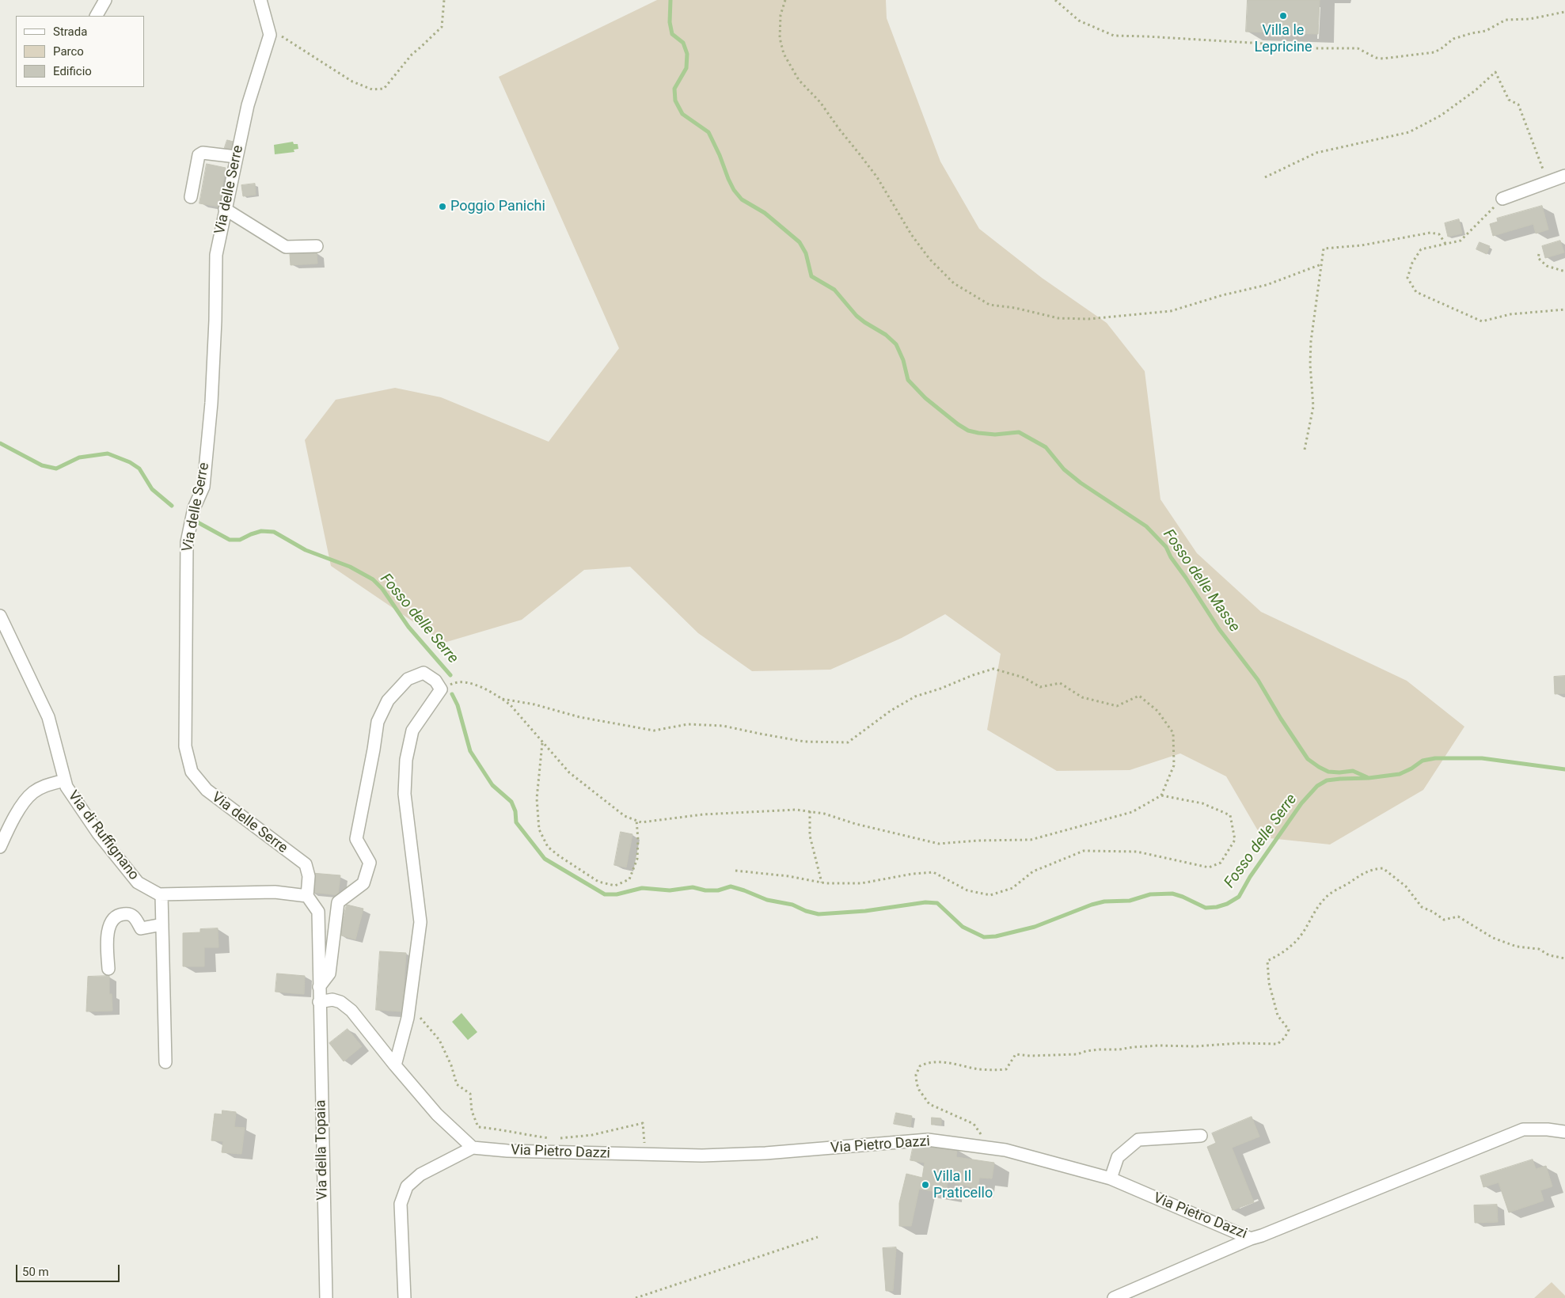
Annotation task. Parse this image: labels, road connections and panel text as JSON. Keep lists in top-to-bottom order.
{
  "streets": {
    "street": [
      "Via delle Serre",
      "Via di Ruffignano",
      "Via Pietro Dazzi",
      "Via della Topaia"
    ]
  },
  "crossings": [
    ["Via delle Serre", "Via di Ruffignano"]
  ],
  "water": ["Fosso delle Masse", "Fosso delle Serre"],
  "places": ["Villa le Lepricine", "Poggio Panichi", "Villa Il Praticello"],
  "legend": ["Strada", "Parco", "Edificio"],
  "scale_bar": "50 m"
}
